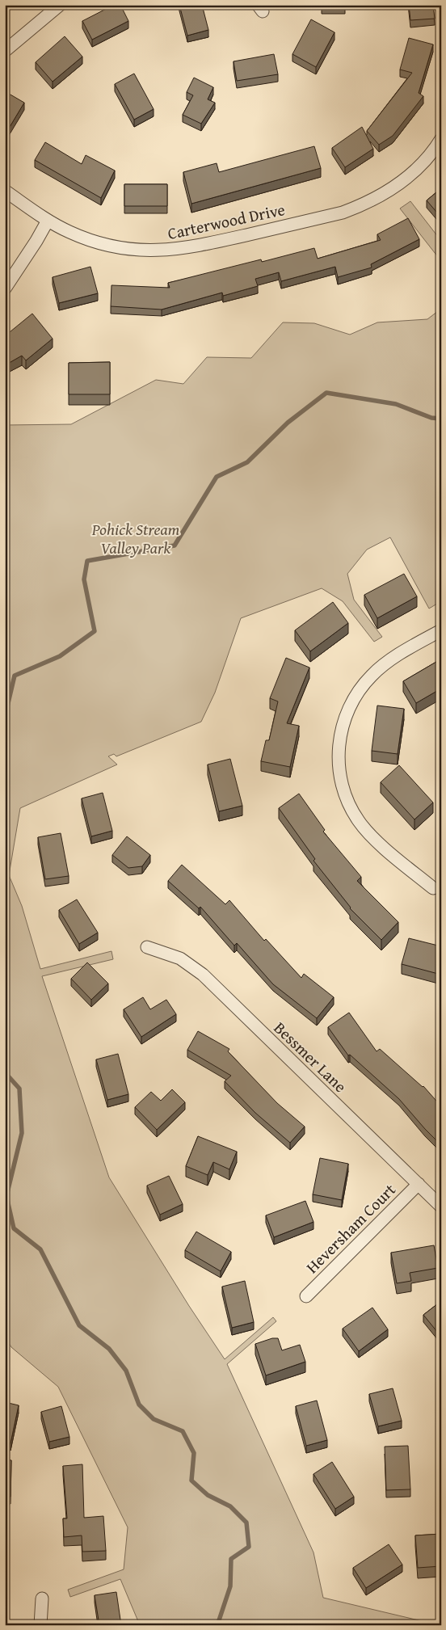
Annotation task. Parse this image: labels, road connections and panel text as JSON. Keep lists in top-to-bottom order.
{
  "streets": {
    "street": ["Carterwood Drive", "Bessmer Lane", "Heversham Court"]
  },
  "crossings": [
    ["Bessmer Lane", "Heversham Court"]
  ],
  "parks": ["Pohick Stream Valley Park"]
}
